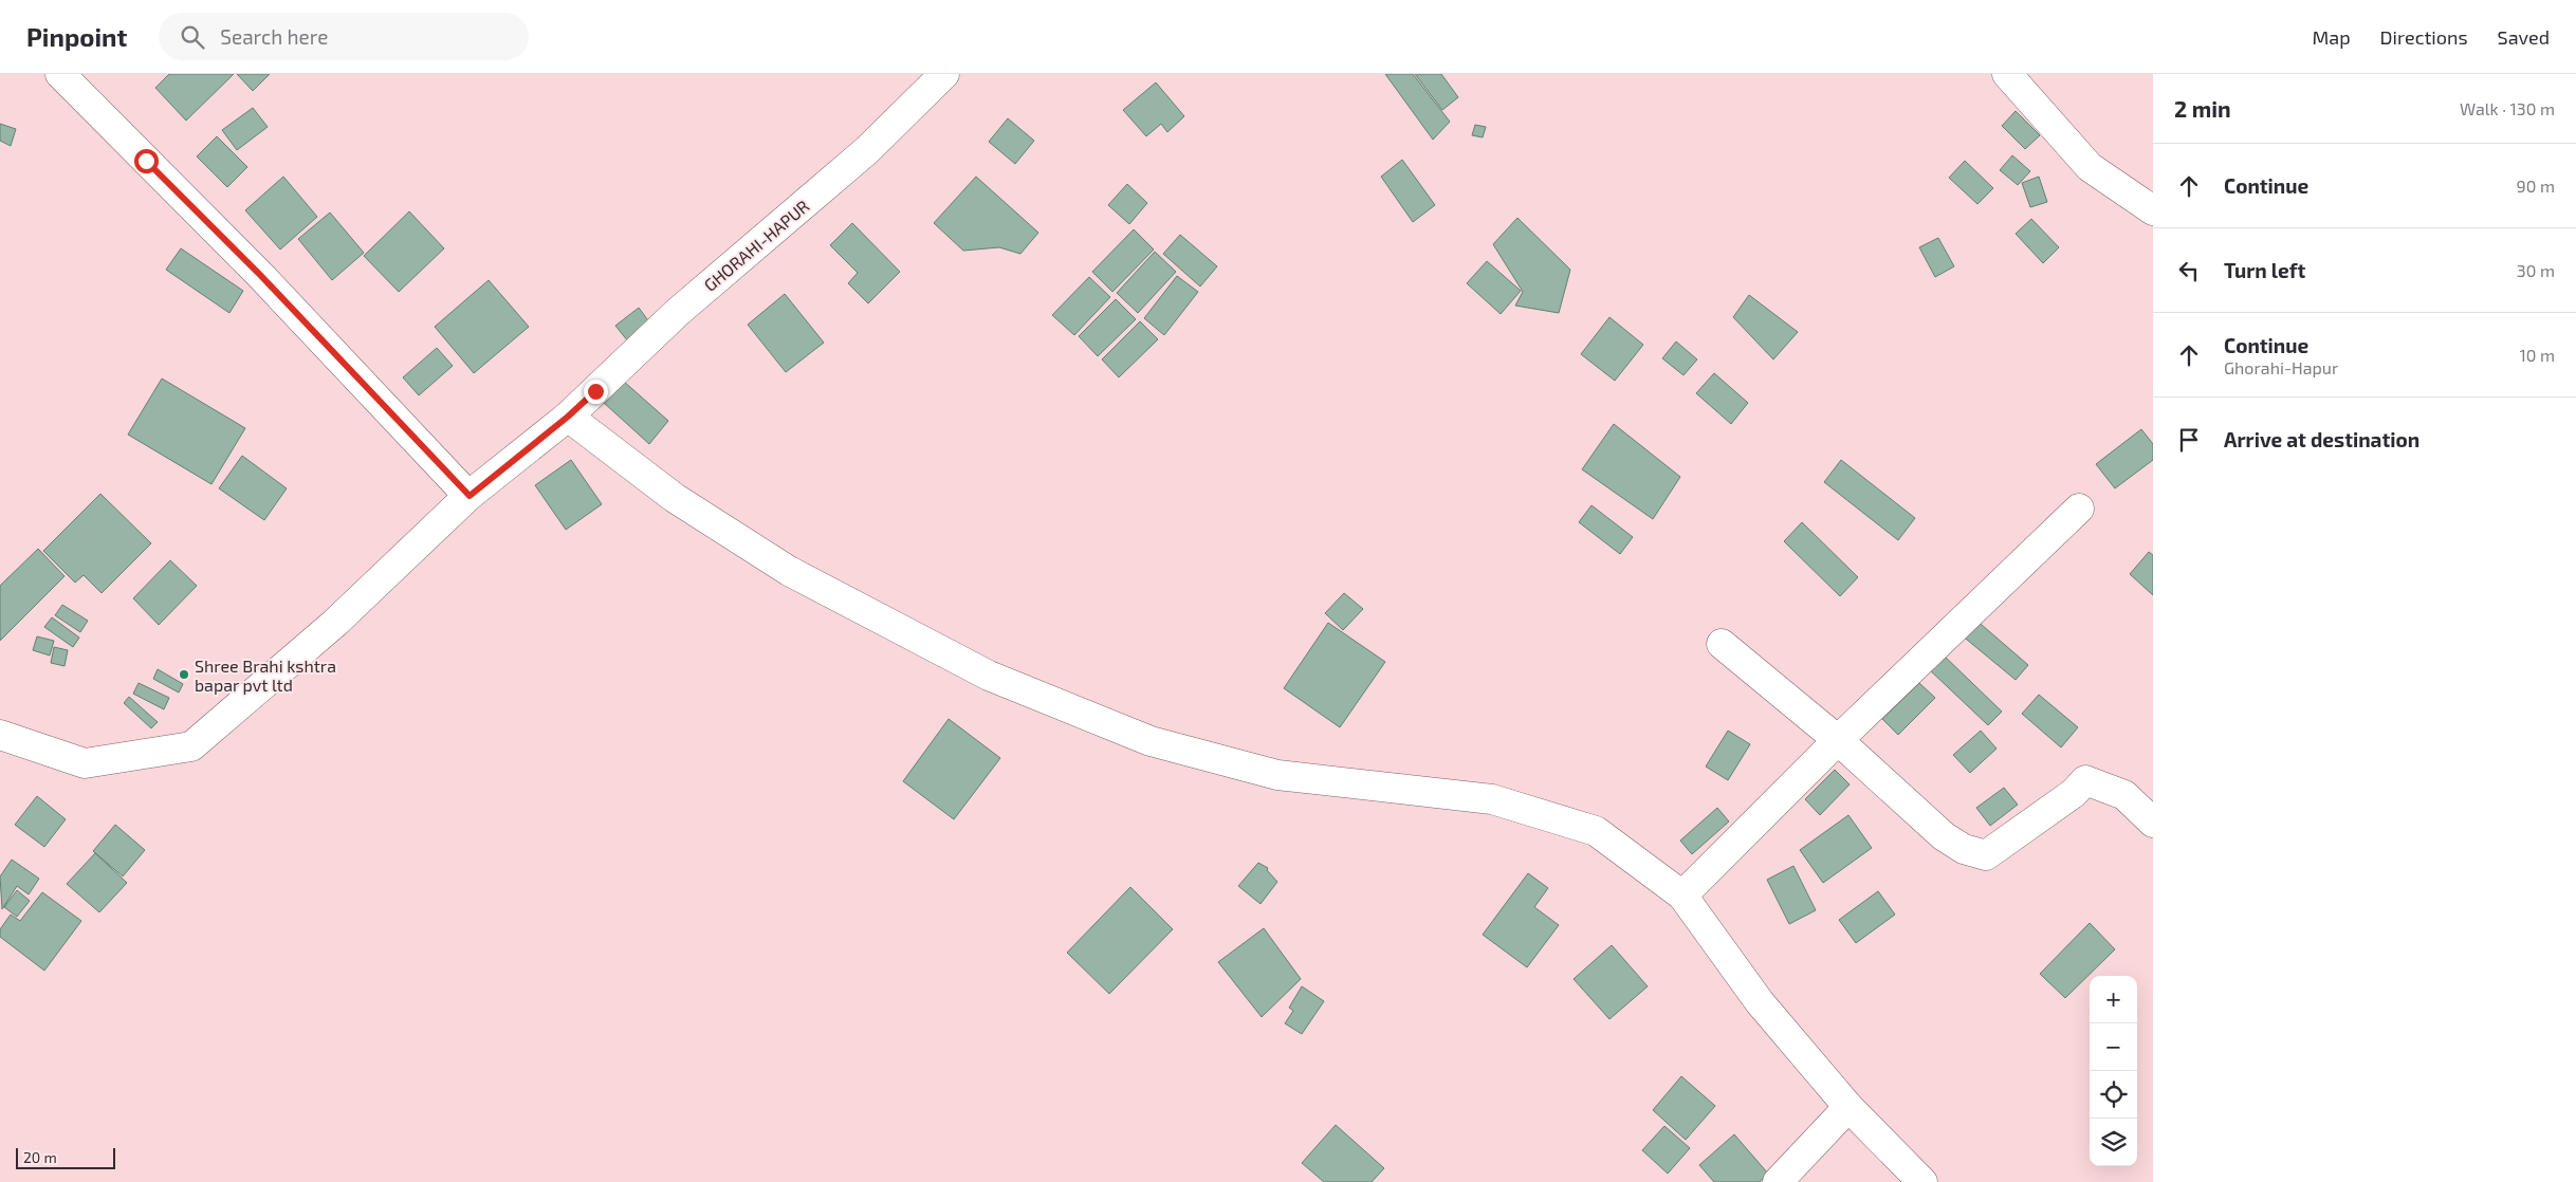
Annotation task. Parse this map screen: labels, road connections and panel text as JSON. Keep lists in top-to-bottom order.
{
  "streets": {
    "street": ["GHORAHI-HAPUR"]
  },
  "places": ["Shree Brahi kshtra bapar pvt ltd"],
  "scale_bar": "20 m",
  "page": {
    "header": "Pinpoint",
    "search": "Search here",
    "nav": ["Map", "Directions", "Saved"],
    "heading": ["2 min", "Walk · 130 m"],
    "list": [
      ["Continue", "90 m"],
      ["Turn left", "30 m"],
      ["Continue", "Ghorahi-Hapur", "10 m"],
      "Arrive at destination"
    ],
    "map_buttons": ["+", "−"],
    "scale": "20 m"
  }
}
